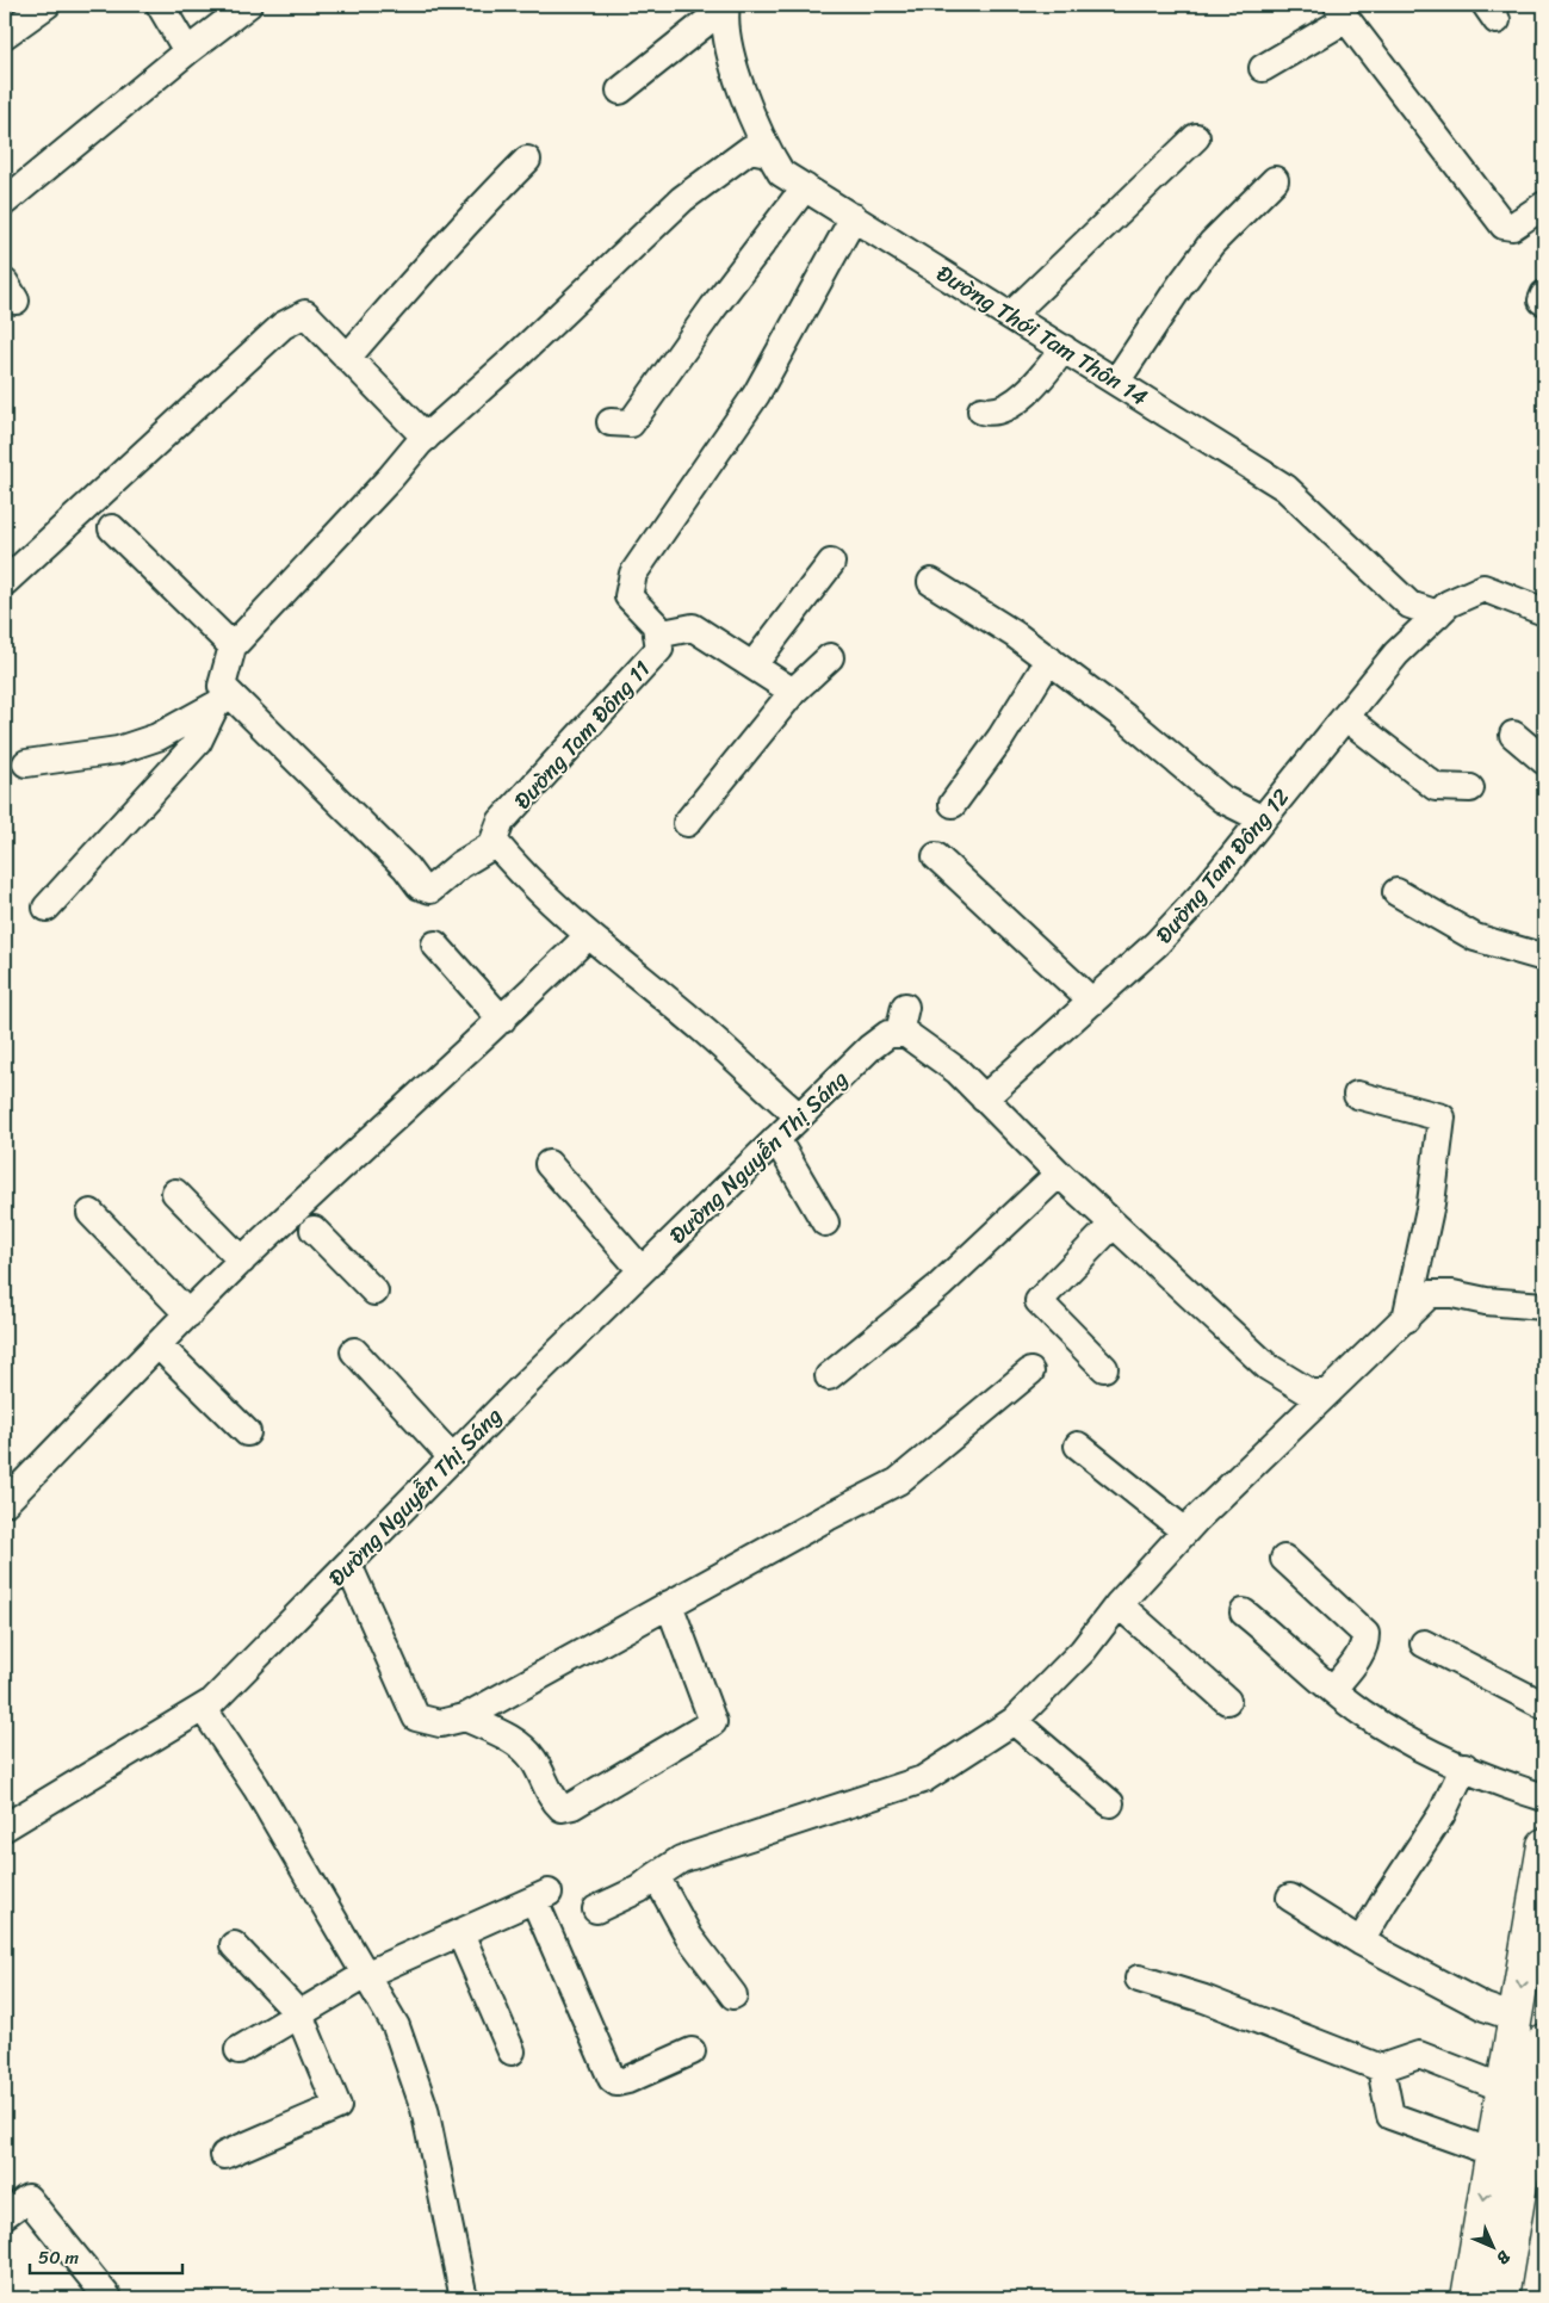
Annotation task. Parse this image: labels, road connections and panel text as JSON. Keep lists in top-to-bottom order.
{
  "streets": {
    "street": [
      "Đường Thới Tam Thôn 14",
      "Đường Tam Đông 11",
      "Đường Tam Đông 12",
      "Đường Nguyễn Thị Sáng"
    ]
  },
  "crossings": [
    ["Đường Thới Tam Thôn 14", "Đường Tam Đông 11"],
    ["Đường Thới Tam Thôn 14", "Đường Tam Đông 12"],
    ["Đường Tam Đông 12", "Đường Nguyễn Thị Sáng"]
  ],
  "scale_bar": "50 m",
  "north": "bottom right"
}
